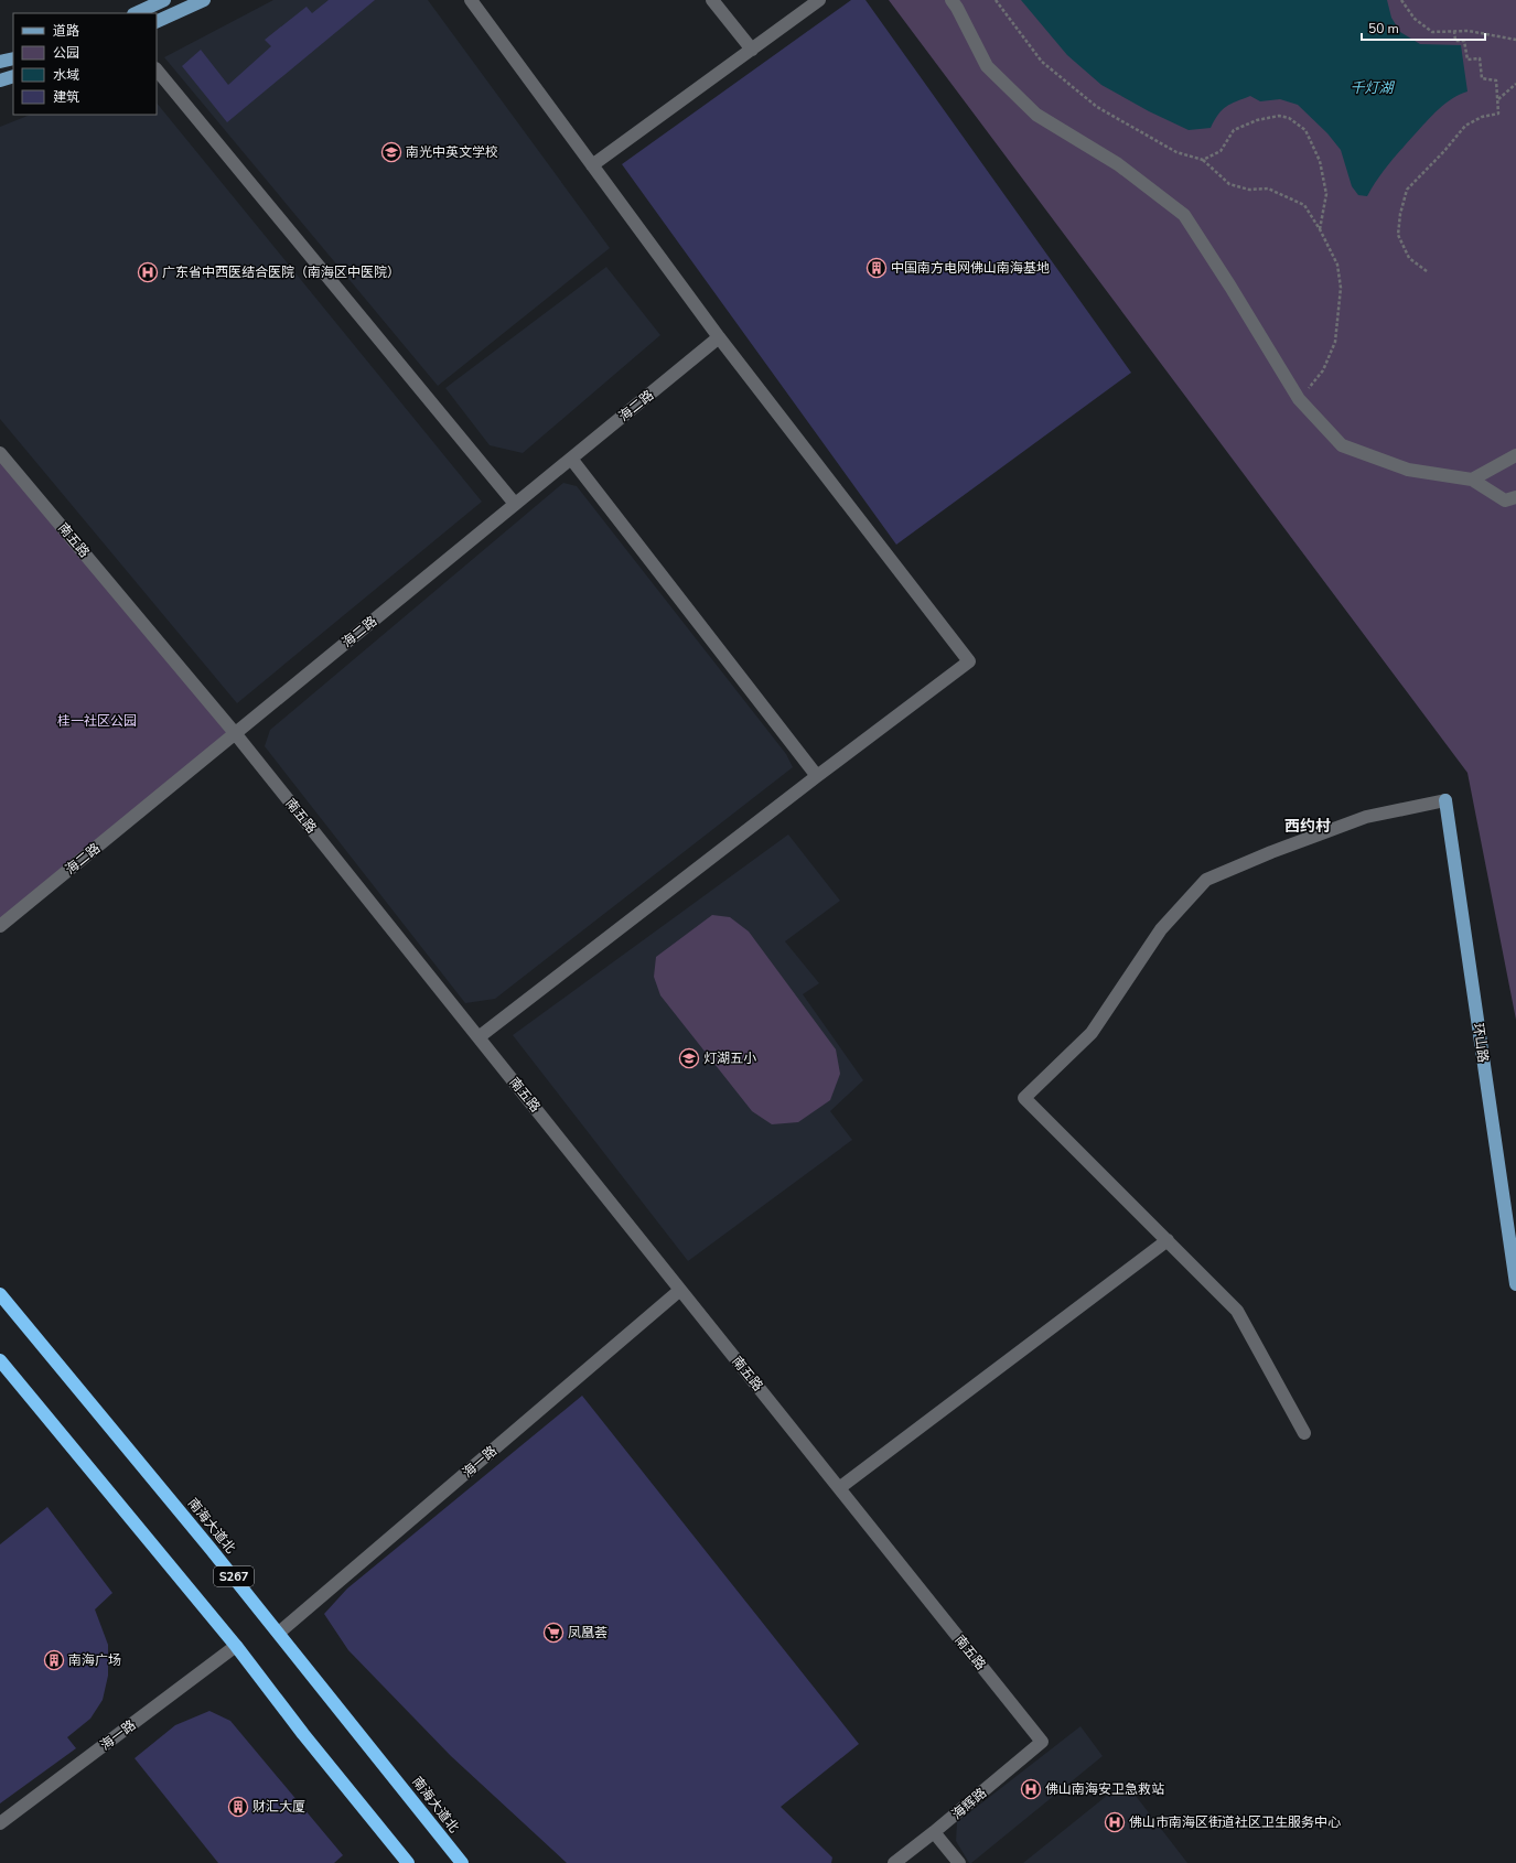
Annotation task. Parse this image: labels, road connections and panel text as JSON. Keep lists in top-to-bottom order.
{
  "streets": {
    "highway": ["南海大道北", "S267"],
    "main road": ["环山路"],
    "street": [
      "海二路",
      "南五路",
      "海一路",
      "海辉路"
    ]
  },
  "crossings": [
    ["海二路", "南五路"],
    ["南五路", "海一路"],
    ["南五路", "海辉路"],
    ["海一路", "南海大道北"]
  ],
  "districts": ["西约村"],
  "water": ["千灯湖"],
  "parks": ["桂一社区公园"],
  "places": {
    "school or university": ["南光中英文学校", "灯湖五小"],
    "building": ["中国南方电网佛山南海基地", "南海广场", "财汇大厦"],
    "hospital": ["广东省中西医结合医院（南海区中医院）", "佛山南海安卫急救站", "佛山市南海区街道社区卫生服务中心"],
    "supermarket": ["凤凰荟"]
  },
  "legend": [
    "道路",
    "公园",
    "水域",
    "建筑"
  ],
  "scale_bar": "50 m"
}
